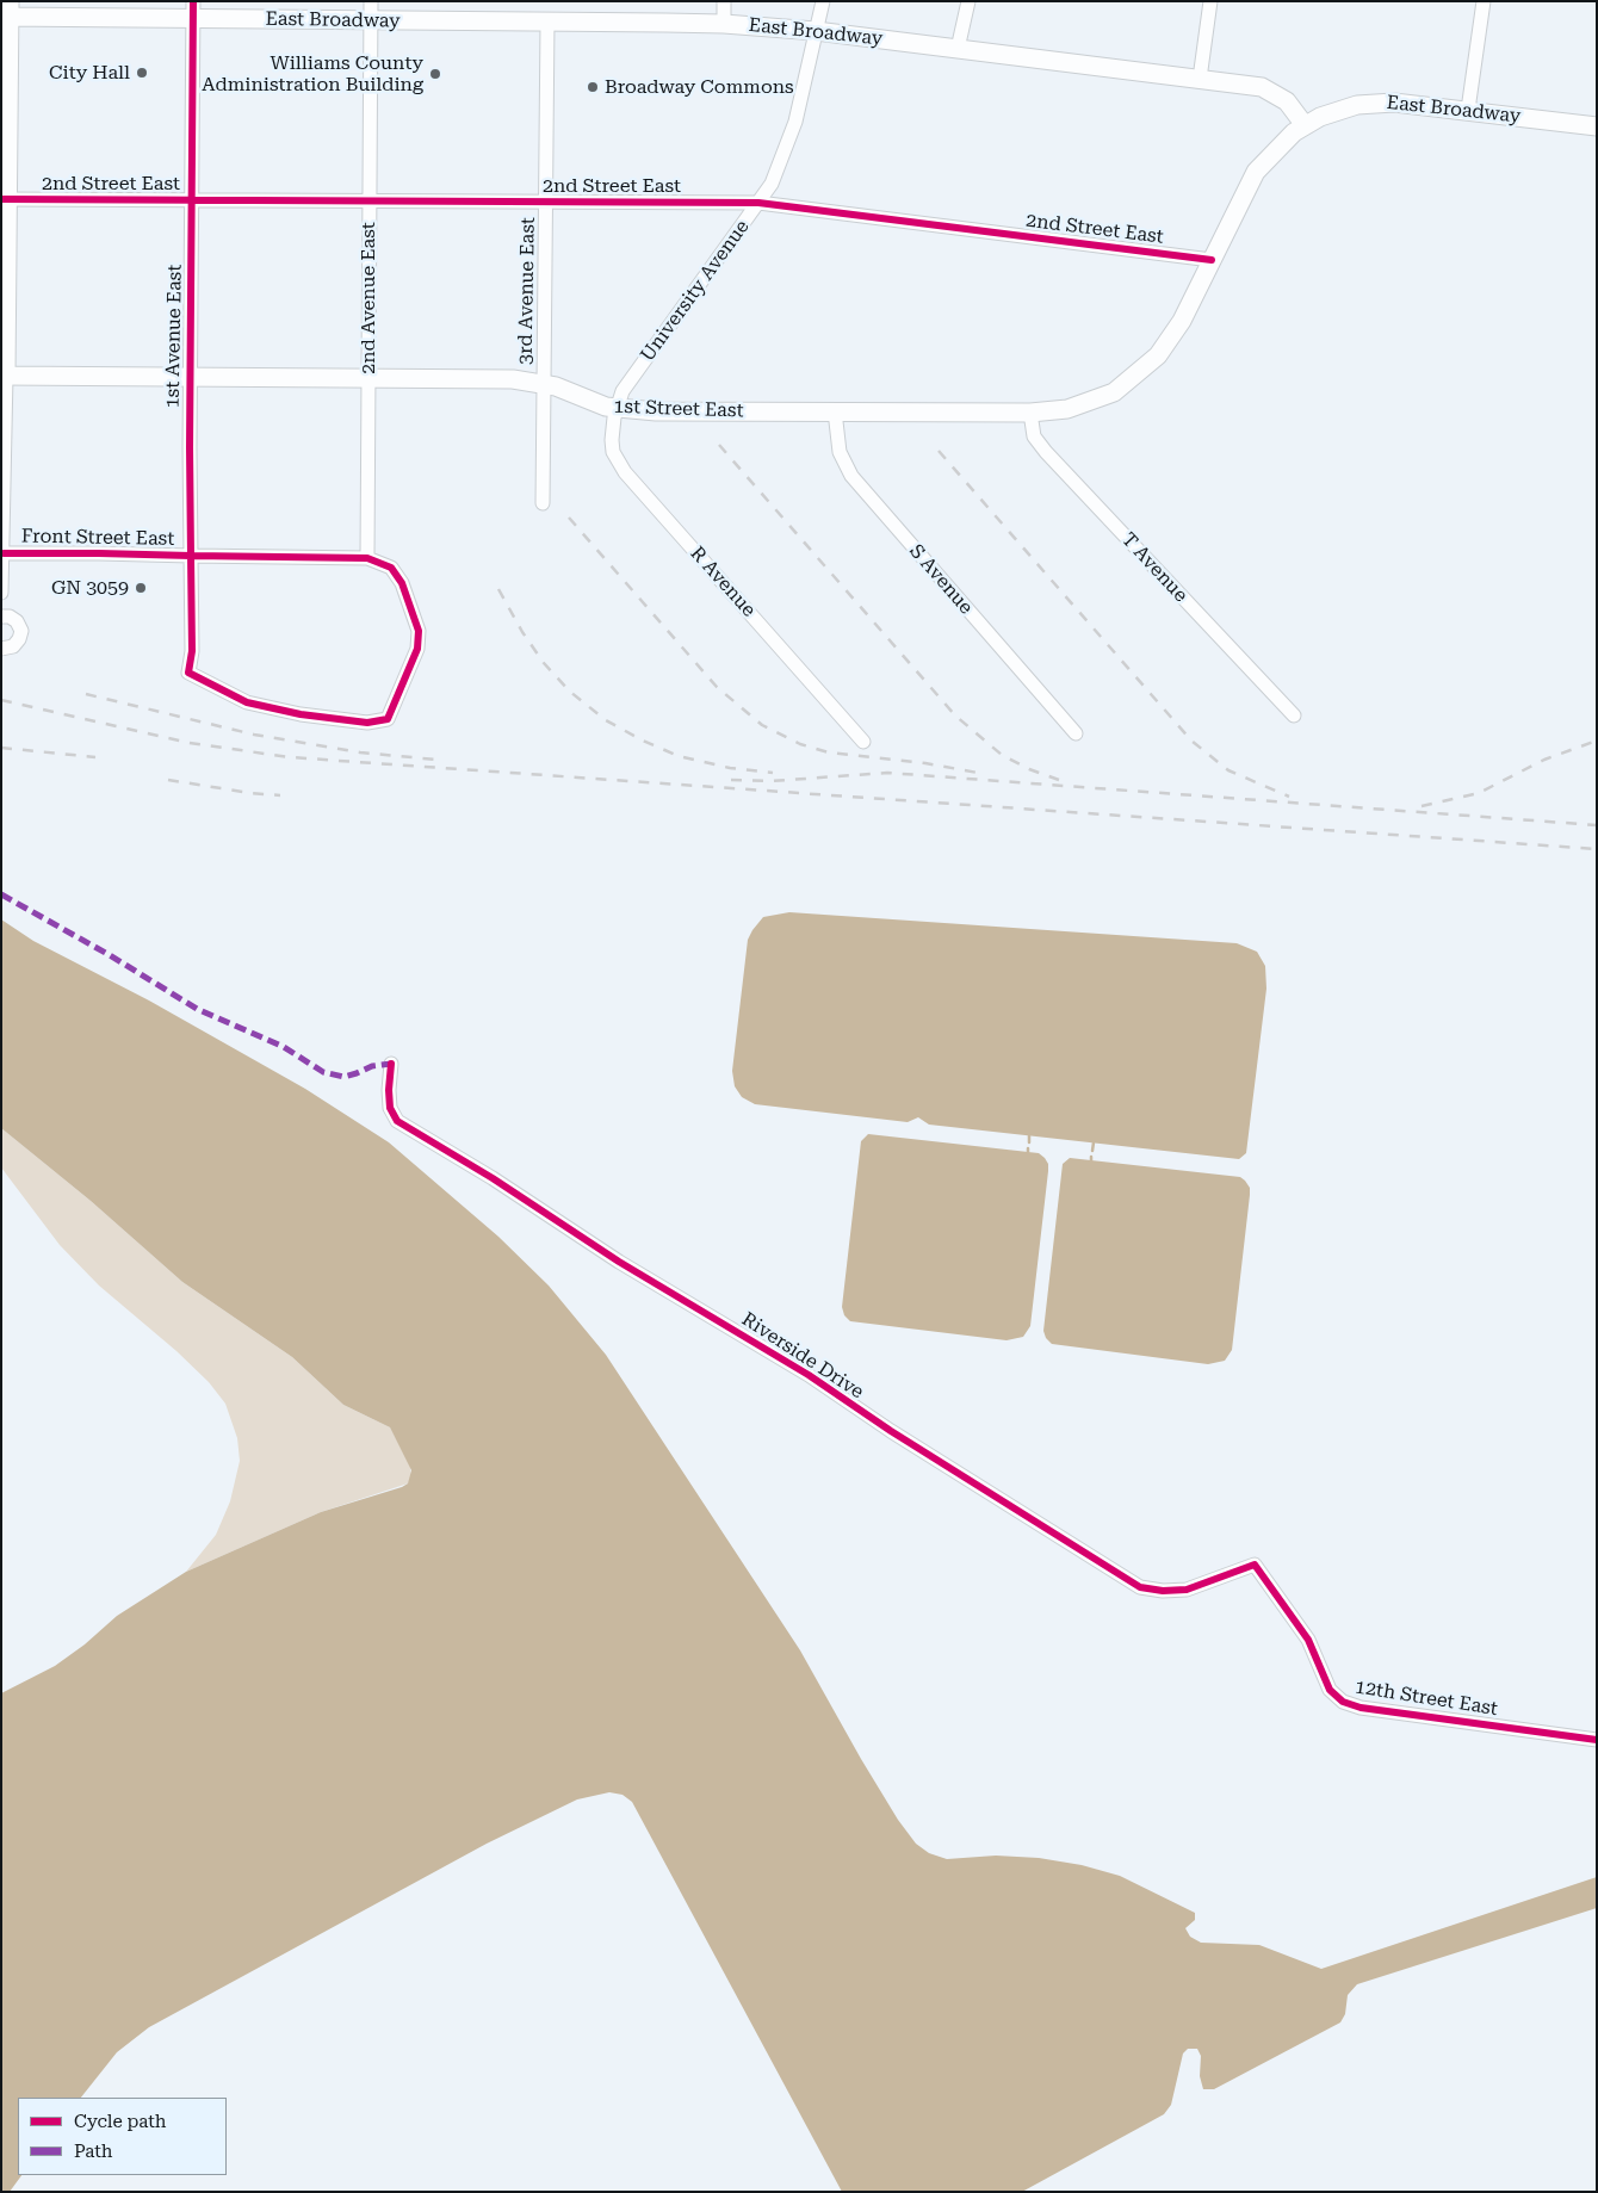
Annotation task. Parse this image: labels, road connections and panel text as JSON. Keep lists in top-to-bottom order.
{
  "streets": {
    "main road": ["East Broadway", "1st Street East"],
    "street": [
      "2nd Street East",
      "3rd Avenue East",
      "University Avenue",
      "2nd Avenue East",
      "1st Avenue East",
      "Front Street East",
      "T Avenue",
      "S Avenue",
      "R Avenue",
      "Riverside Drive",
      "12th Street East"
    ]
  },
  "crossings": [
    ["East Broadway", "3rd Avenue East"],
    ["East Broadway", "University Avenue"],
    ["East Broadway", "2nd Avenue East"],
    ["East Broadway", "1st Avenue East"],
    ["East Broadway", "1st Street East"],
    ["2nd Street East", "3rd Avenue East"],
    ["2nd Street East", "University Avenue"],
    ["2nd Street East", "2nd Avenue East"],
    ["2nd Street East", "1st Avenue East"],
    ["2nd Street East", "1st Street East"],
    ["3rd Avenue East", "1st Street East"],
    ["University Avenue", "1st Street East"],
    ["University Avenue", "R Avenue"],
    ["2nd Avenue East", "1st Street East"],
    ["2nd Avenue East", "Front Street East"],
    ["1st Avenue East", "1st Street East"],
    ["1st Avenue East", "Front Street East"],
    ["1st Street East", "T Avenue"],
    ["1st Street East", "S Avenue"],
    ["1st Street East", "R Avenue"],
    ["Riverside Drive", "12th Street East"]
  ],
  "places": [
    "City Hall",
    "Williams County Administration Building",
    "Broadway Commons",
    "GN 3059"
  ],
  "legend": ["Cycle path", "Path"]
}
